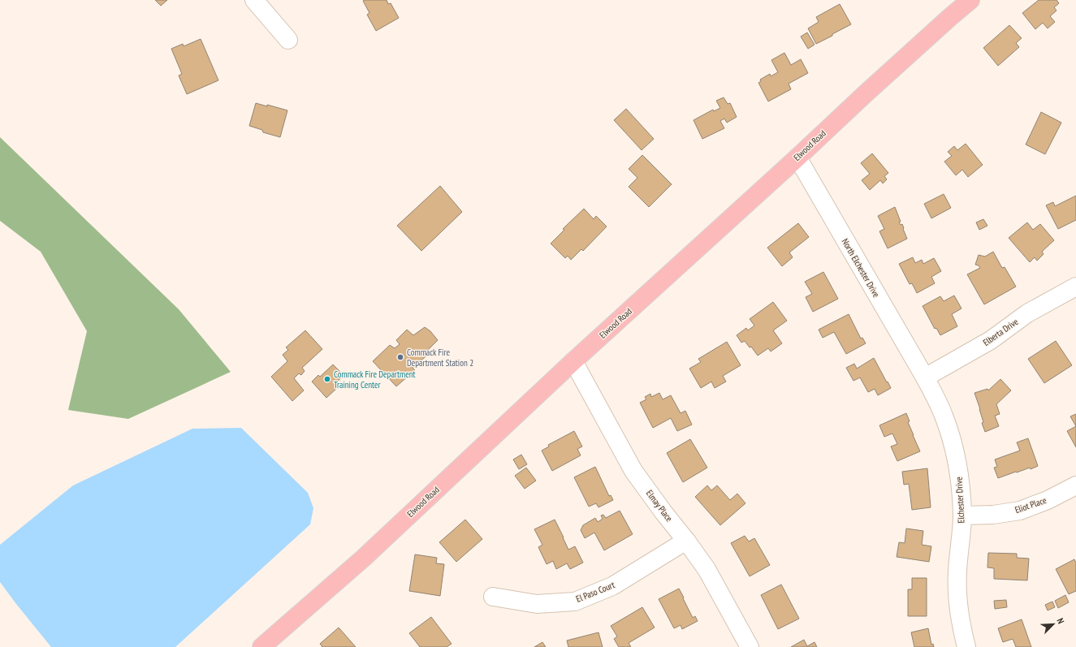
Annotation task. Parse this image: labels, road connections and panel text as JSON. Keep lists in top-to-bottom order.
{
  "streets": {
    "main road": ["Elwood Road"],
    "street": [
      "North Elchester Drive",
      "Elberta Drive",
      "Elchester Drive",
      "Eliot Place",
      "Elmay Place",
      "El Paso Court"
    ]
  },
  "crossings": [
    ["Elwood Road", "North Elchester Drive"],
    ["Elwood Road", "Elmay Place"],
    ["North Elchester Drive", "Elberta Drive"],
    ["North Elchester Drive", "Elchester Drive"],
    ["Elberta Drive", "Elchester Drive"],
    ["Elchester Drive", "Eliot Place"],
    ["Elmay Place", "El Paso Court"]
  ],
  "places": ["Commack Fire Department Station 2", "Commack Fire Department Training Center"],
  "north": "top right"
}
